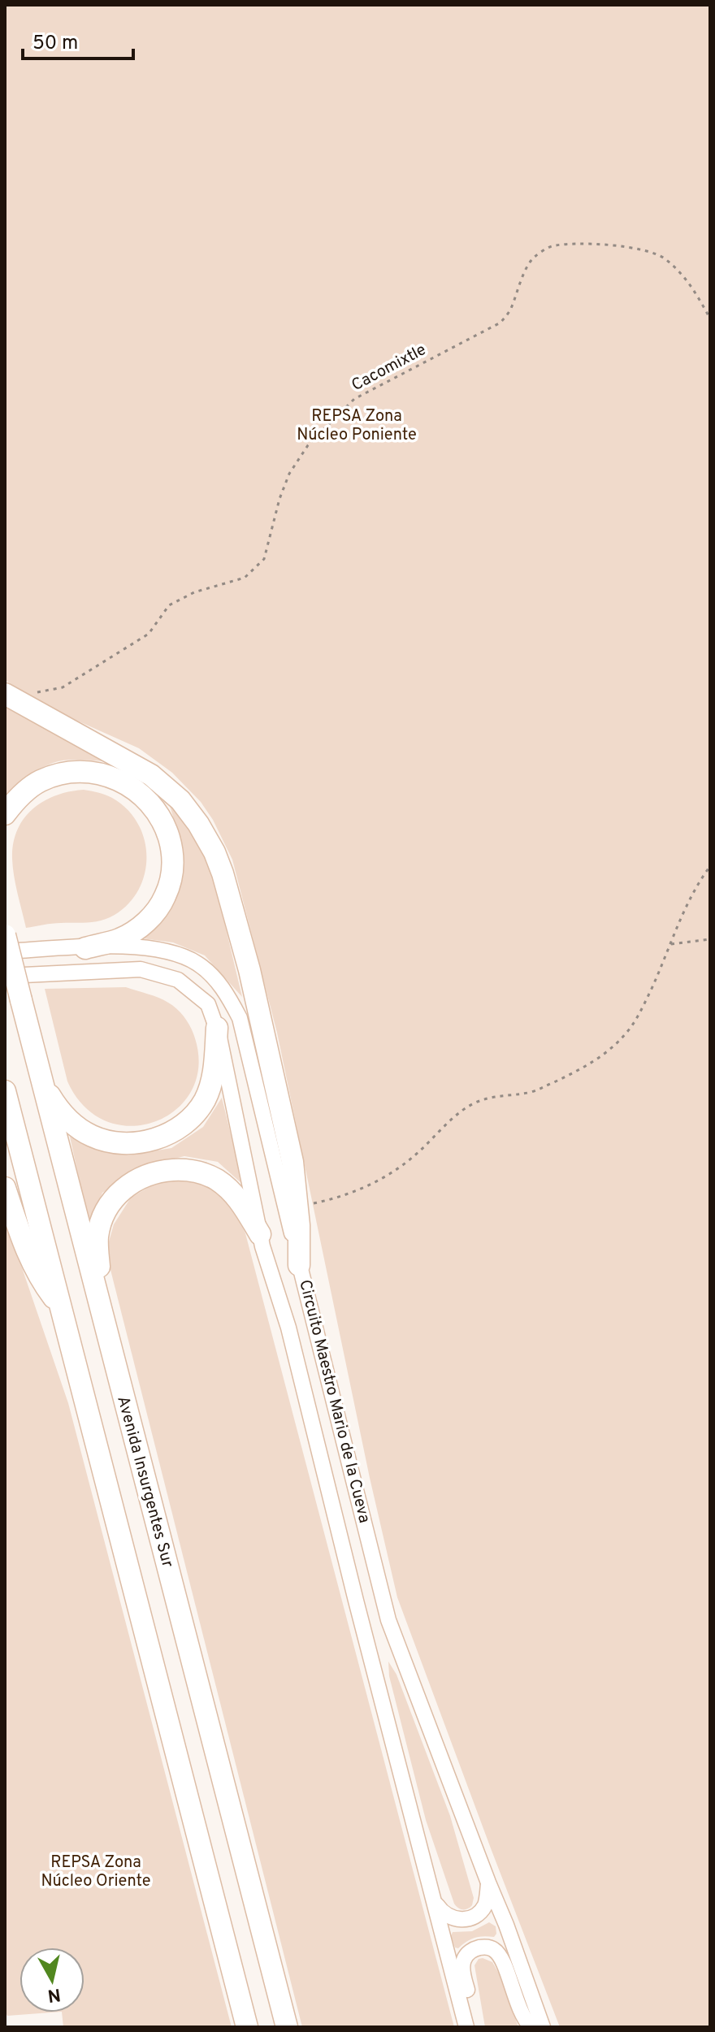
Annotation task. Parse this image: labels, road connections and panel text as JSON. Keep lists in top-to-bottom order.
{
  "streets": {
    "main road": ["Avenida Insurgentes Sur"],
    "street": ["Circuito Maestro Mario de la Cueva"],
    "path": ["Cacomixtle"]
  },
  "parks": ["REPSA Zona Núcleo Poniente", "REPSA Zona Núcleo Oriente"],
  "scale_bar": "50 m",
  "north": "bottom"
}
